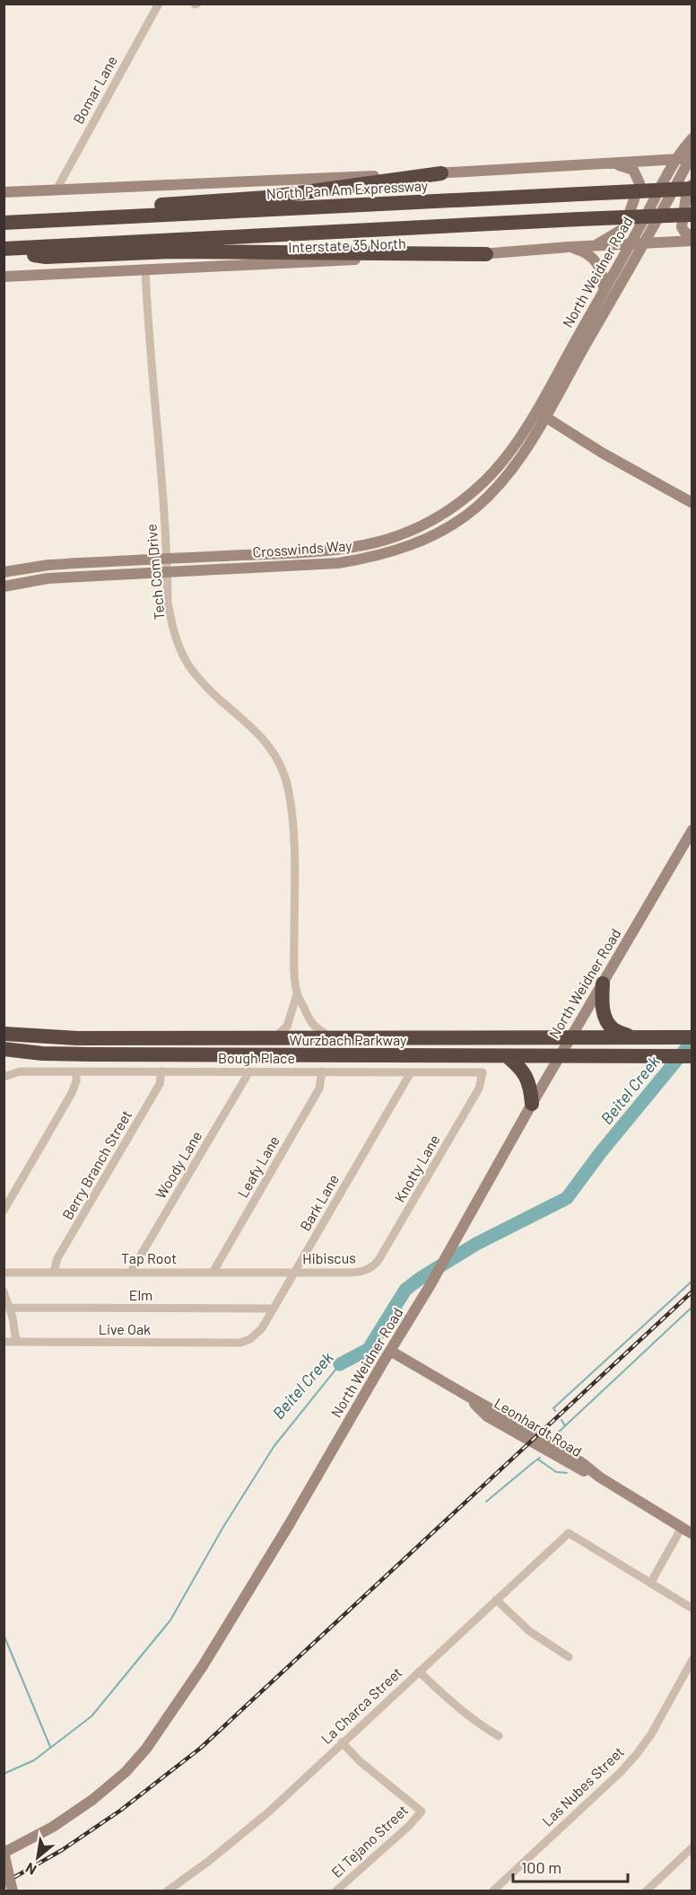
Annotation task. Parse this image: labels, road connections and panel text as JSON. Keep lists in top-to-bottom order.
{
  "streets": {
    "highway": ["North Pan Am Expressway", "Wurzbach Parkway"],
    "main road": [
      "Interstate 35 North",
      "North Weidner Road",
      "Crosswinds Way",
      "Leonhardt Road"
    ],
    "street": [
      "Bomar Lane",
      "Tech Com Drive",
      "Bough Place",
      "Berry Branch Street",
      "Woody Lane",
      "Leafy Lane",
      "Knotty Lane",
      "Bark Lane",
      "Tap Root",
      "Hibiscus",
      "Elm",
      "Live Oak",
      "La Charca Street",
      "Las Nubes Street",
      "El Tejano Street"
    ]
  },
  "crossings": [
    ["Interstate 35 North", "North Weidner Road"],
    ["Interstate 35 North", "Tech Com Drive"],
    ["North Weidner Road", "Crosswinds Way"],
    ["North Weidner Road", "Wurzbach Parkway"],
    ["North Weidner Road", "Leonhardt Road"],
    ["Crosswinds Way", "Tech Com Drive"],
    ["Tech Com Drive", "Wurzbach Parkway"],
    ["Bough Place", "Berry Branch Street"],
    ["Bough Place", "Woody Lane"],
    ["Bough Place", "Leafy Lane"],
    ["Bough Place", "Knotty Lane"],
    ["Bough Place", "Bark Lane"],
    ["Berry Branch Street", "Tap Root"],
    ["Woody Lane", "Tap Root"],
    ["Leafy Lane", "Tap Root"],
    ["Knotty Lane", "Hibiscus"],
    ["Bark Lane", "Tap Root"],
    ["Bark Lane", "Hibiscus"],
    ["Bark Lane", "Elm"],
    ["Bark Lane", "Live Oak"],
    ["Tap Root", "Hibiscus"],
    ["La Charca Street", "El Tejano Street"]
  ],
  "water": ["Beitel Creek"],
  "scale_bar": "100 m",
  "north": "bottom left"
}
